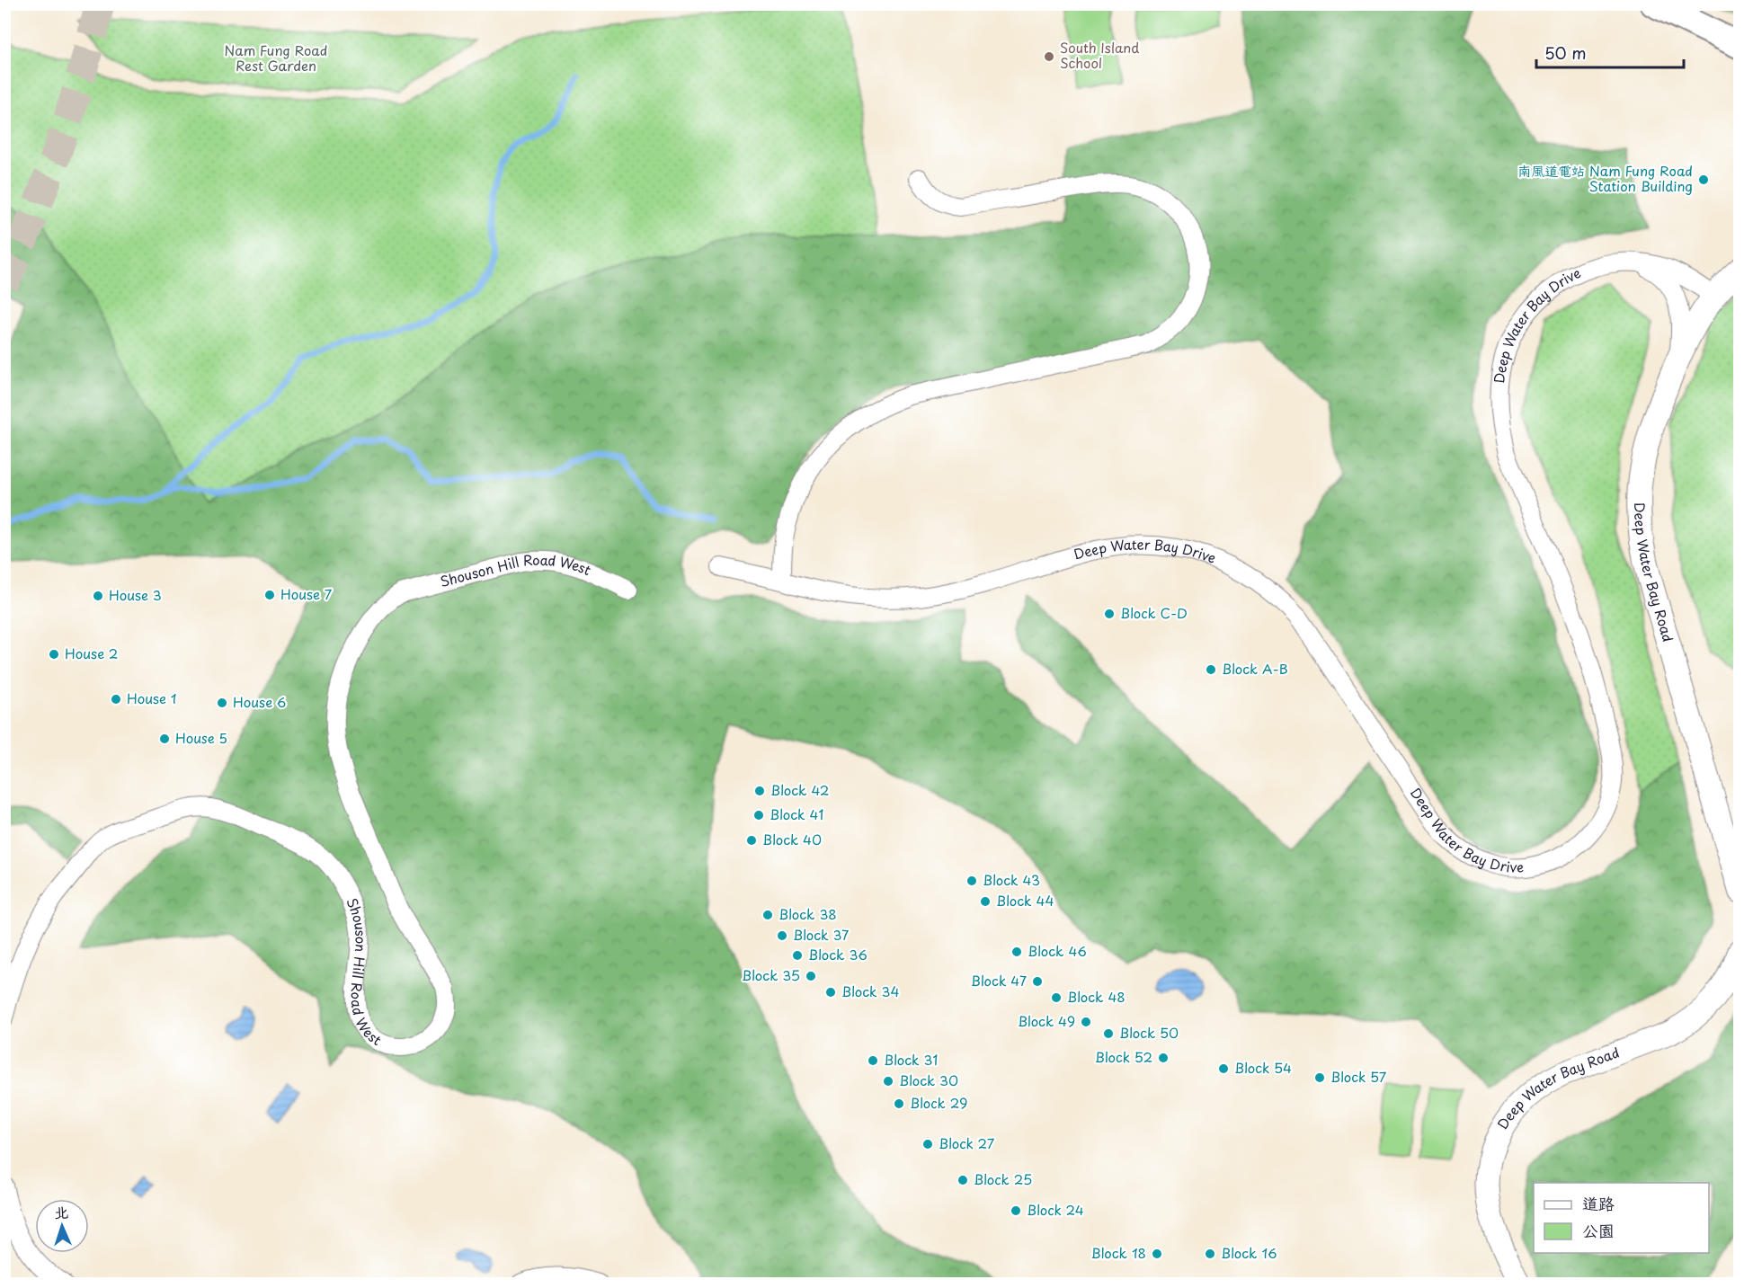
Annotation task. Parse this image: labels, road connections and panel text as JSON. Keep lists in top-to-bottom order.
{
  "streets": {
    "street": ["Deep Water Bay Drive", "Deep Water Bay Road", "Shouson Hill Road West"]
  },
  "crossings": [
    ["Deep Water Bay Drive", "Deep Water Bay Road"]
  ],
  "parks": ["Nam Fung Road Rest Garden"],
  "places": [
    "South Island School",
    "南風道電站 Nam Fung Road Station Building",
    "House 7",
    "House 3",
    "Block C-D",
    "House 2",
    "Block A-B",
    "House 1",
    "House 6",
    "House 5",
    "Block 42",
    "Block 41",
    "Block 40",
    "Block 43",
    "Block 44",
    "Block 38",
    "Block 37",
    "Block 46",
    "Block 36",
    "Block 35",
    "Block 47",
    "Block 34",
    "Block 48",
    "Block 49",
    "Block 50",
    "Block 52",
    "Block 31",
    "Block 54",
    "Block 57",
    "Block 30",
    "Block 29",
    "Block 27",
    "Block 25",
    "Block 24",
    "Block 18",
    "Block 16"
  ],
  "legend": ["道路", "公園"],
  "scale_bar": "50 m",
  "north": "top"
}
